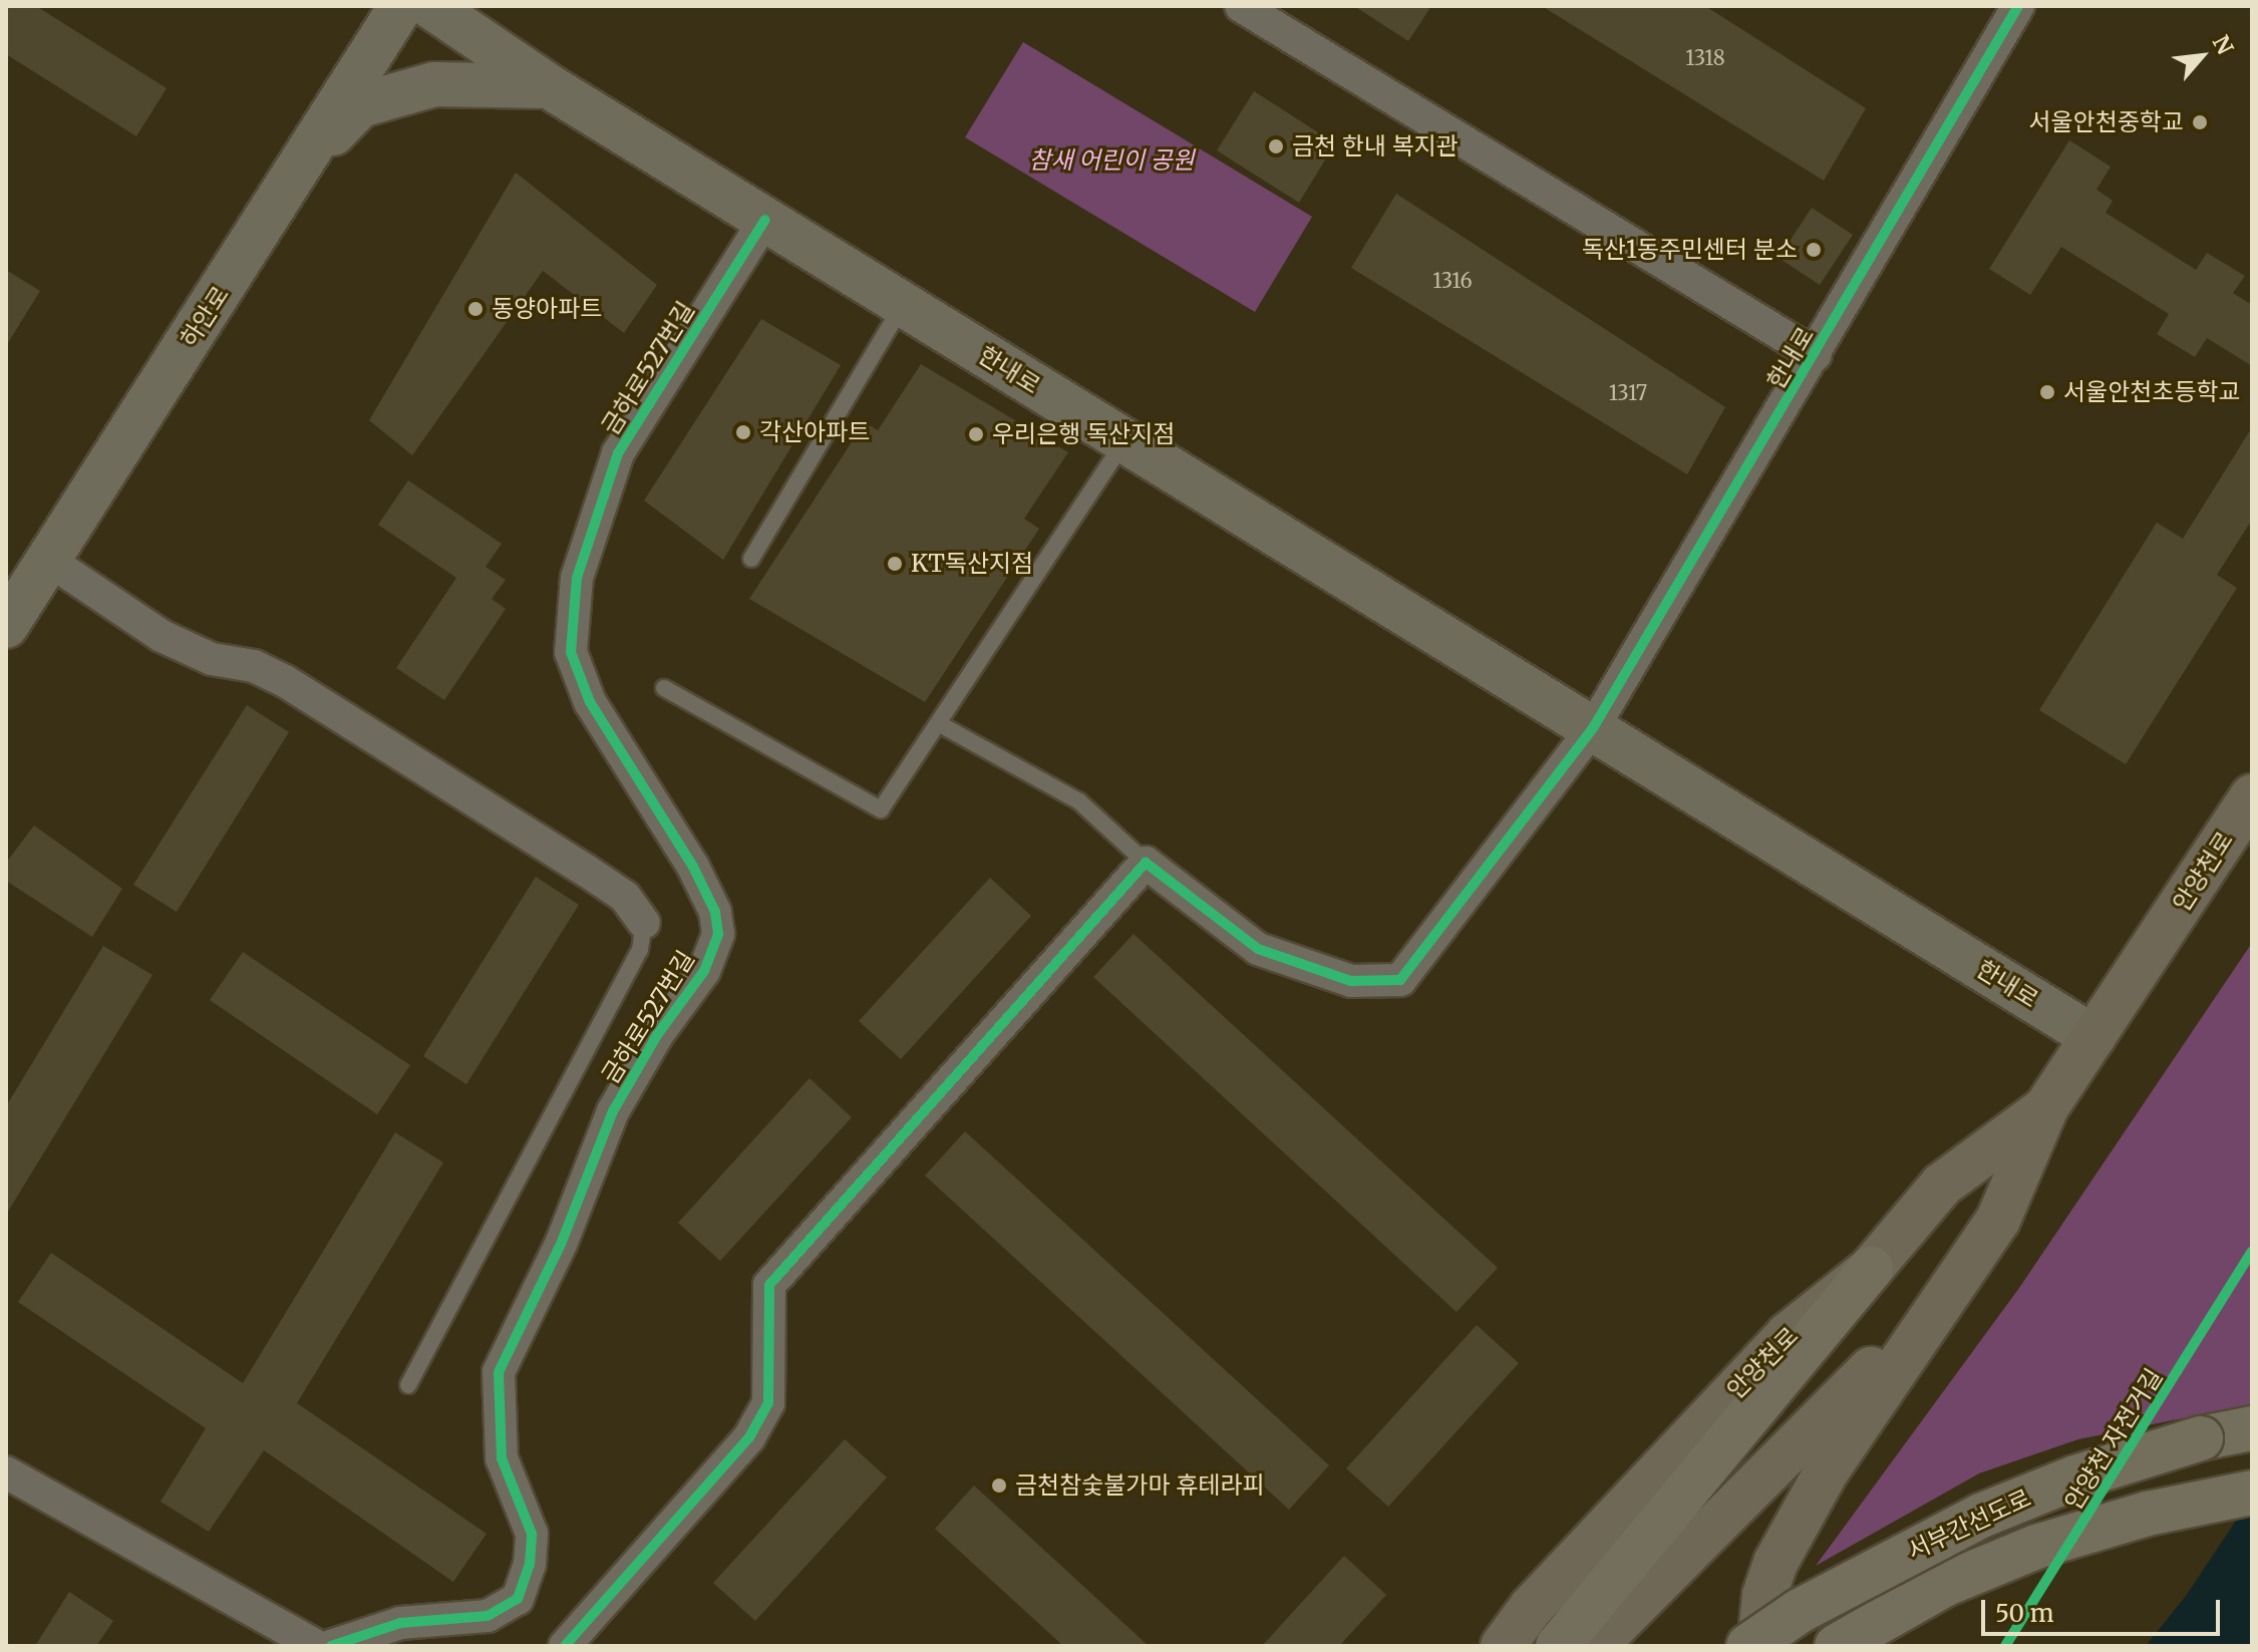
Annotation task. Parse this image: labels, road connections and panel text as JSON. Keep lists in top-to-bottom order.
{
  "streets": {
    "highway": ["서부간선도로"],
    "main road": ["하안로", "한내로", "안양천로"],
    "street": ["금하로527번길"],
    "cycle path": ["안양천 자전거길"]
  },
  "crossings": [
    ["한내로", "금하로527번길"],
    ["한내로", "안양천로"]
  ],
  "parks": ["참새 어린이 공원"],
  "places": [
    "서울안천중학교",
    "금천 한내 복지관",
    "독산1동주민센터 분소",
    "동양아파트",
    "서울안천초등학교",
    "각산아파트",
    "우리은행 독산지점",
    "KT독산지점",
    "금천참숯불가마 휴테라피"
  ],
  "house_numbers": ["1318", "1316", "1317"],
  "scale_bar": "50 m",
  "north": "top right"
}
